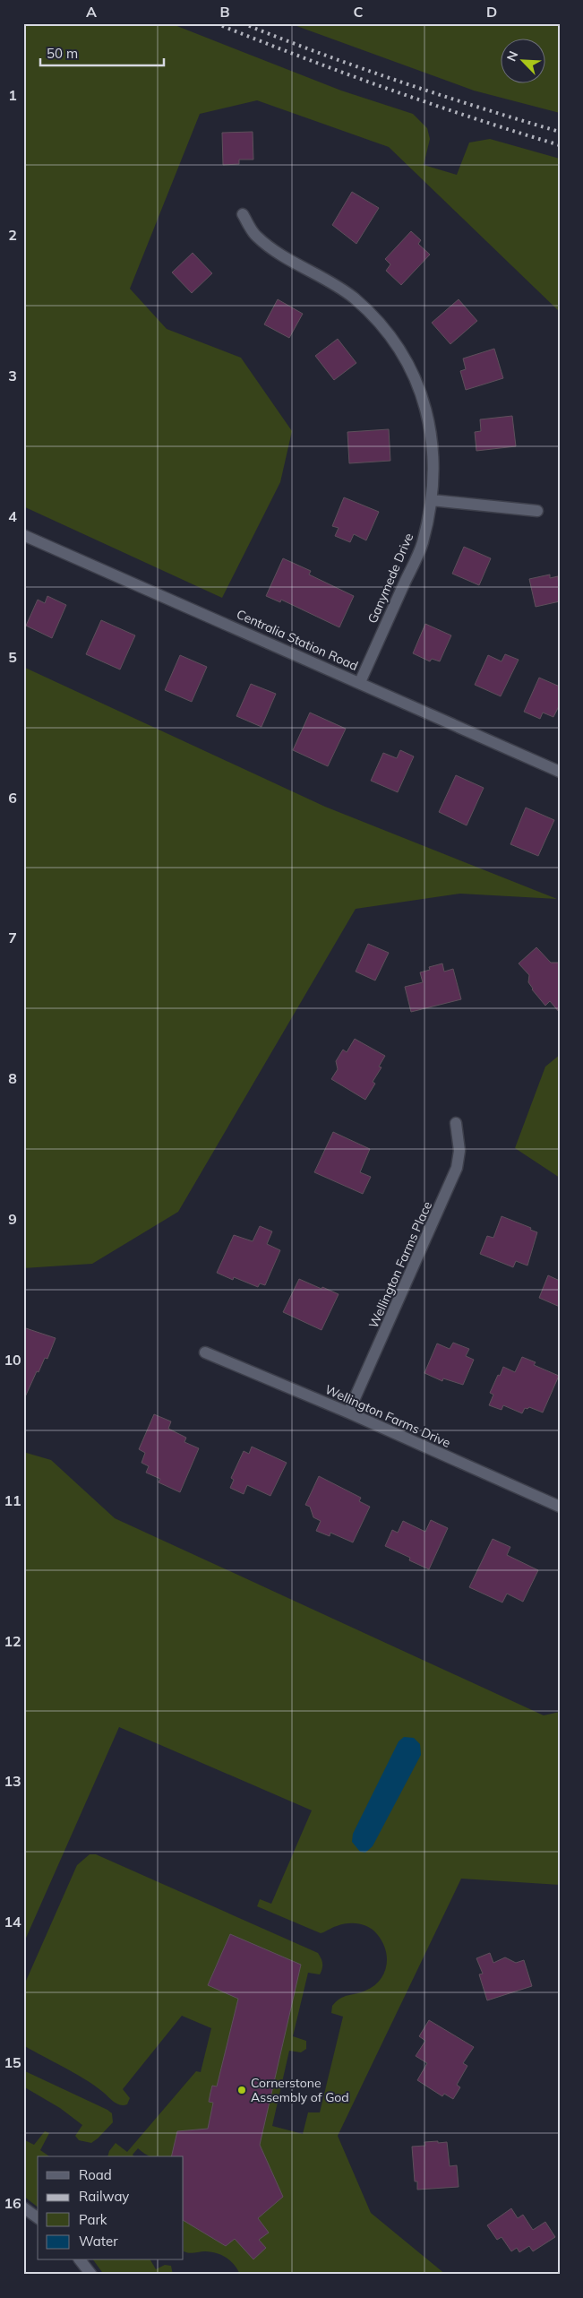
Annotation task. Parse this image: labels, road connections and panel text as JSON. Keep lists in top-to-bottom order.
{
  "streets": {
    "street": [
      "Ganymede Drive",
      "Centralia Station Road",
      "Wellington Farms Place",
      "Wellington Farms Drive"
    ]
  },
  "crossings": [
    ["Ganymede Drive", "Centralia Station Road"],
    ["Wellington Farms Place", "Wellington Farms Drive"]
  ],
  "places": ["Cornerstone Assembly of God"],
  "legend": [
    "Road",
    "Railway",
    "Park",
    "Water"
  ],
  "scale_bar": "50 m",
  "north": "top left",
  "grid": {
    "columns": [
      "A",
      "B",
      "C",
      "D"
    ],
    "rows": [
      "1",
      "2",
      "3",
      "4",
      "5",
      "6",
      "7",
      "8",
      "9",
      "10",
      "11",
      "12",
      "13",
      "14",
      "15",
      "16"
    ]
  }
}
